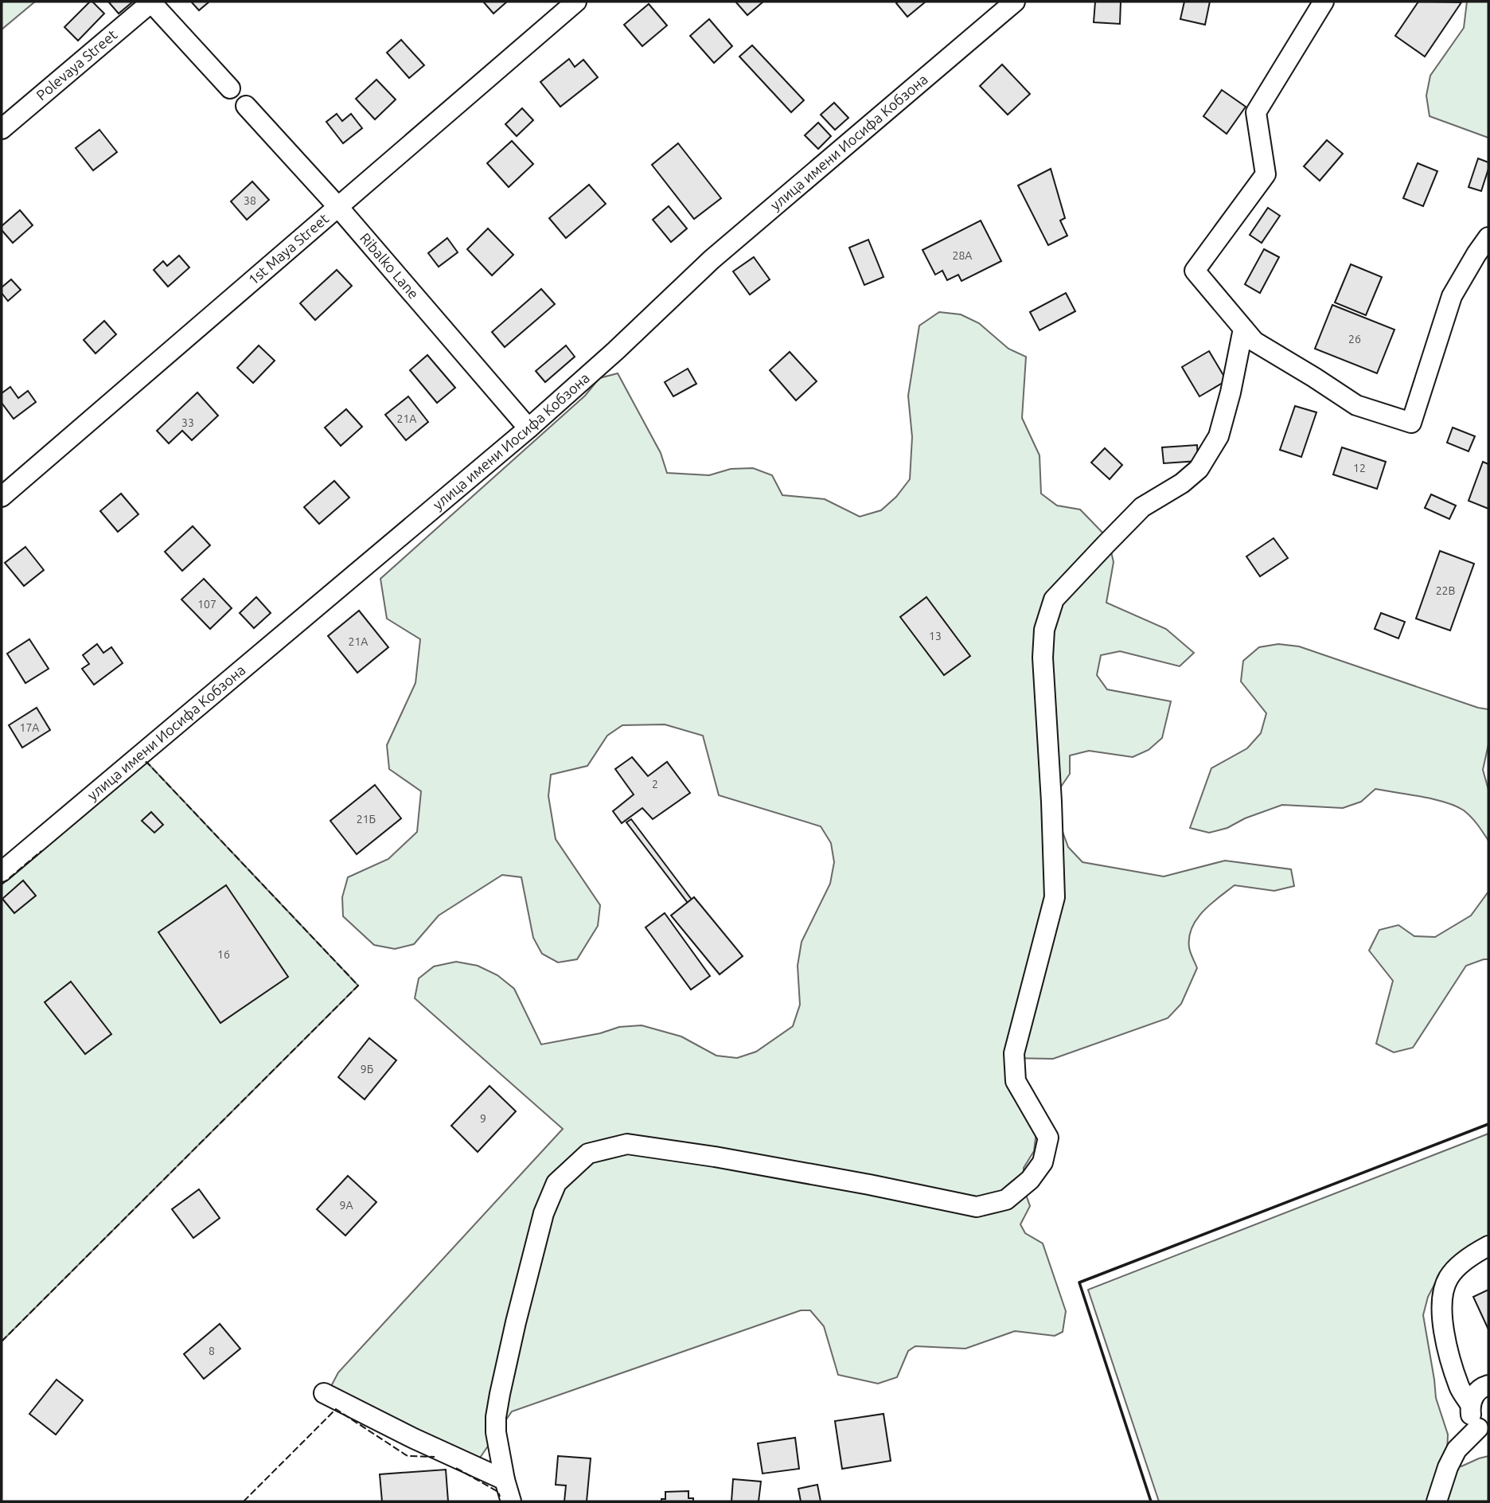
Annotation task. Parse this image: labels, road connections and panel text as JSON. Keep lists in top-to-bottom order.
{
  "streets": {
    "street": [
      "Polevaya Street",
      "улица имени Иосифа Кобзона",
      "1st Maya Street",
      "Ribalko Lane"
    ]
  },
  "crossings": [
    ["улица имени Иосифа Кобзона", "Ribalko Lane"],
    ["1st Maya Street", "Ribalko Lane"]
  ],
  "house_numbers": [
    "38",
    "28А",
    "26",
    "21А",
    "33",
    "12",
    "22В",
    "107",
    "13",
    "21А",
    "17А",
    "2",
    "21Б",
    "16",
    "9Б",
    "9",
    "9А",
    "8"
  ]
}
